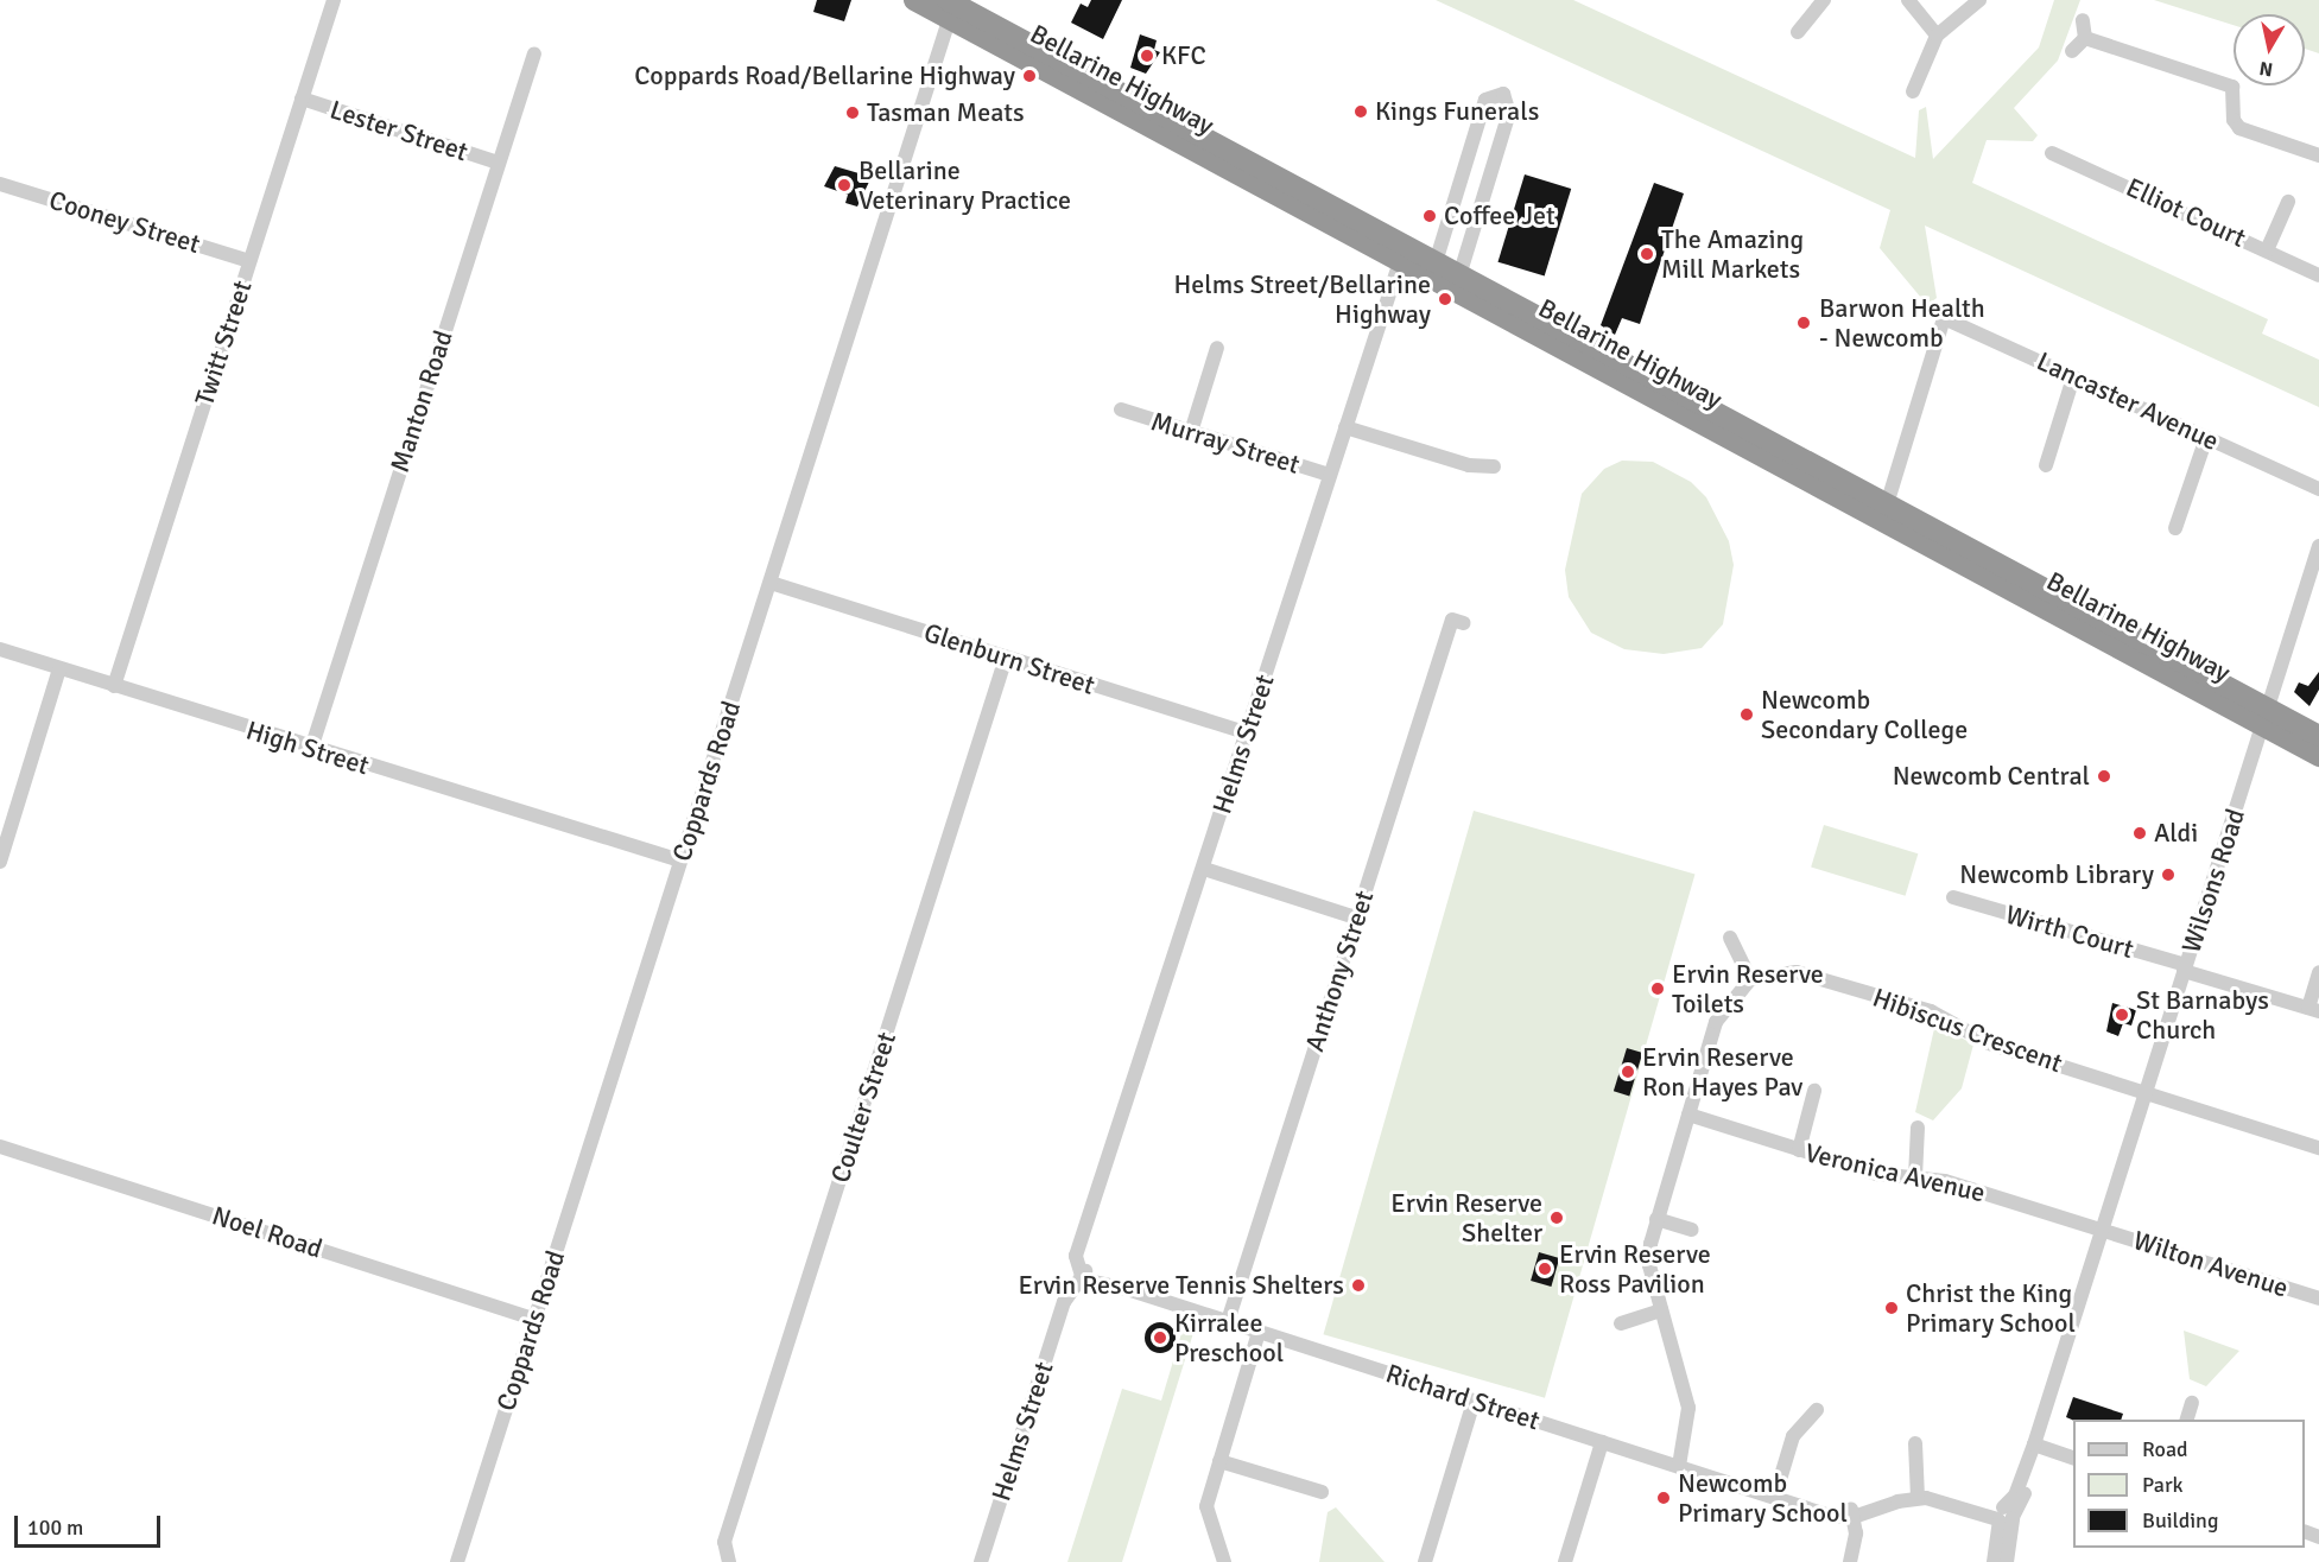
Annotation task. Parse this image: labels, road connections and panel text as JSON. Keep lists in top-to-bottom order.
{
  "streets": {
    "highway": ["Bellarine Highway"],
    "street": [
      "Lester Street",
      "Elliot Court",
      "Cooney Street",
      "Twitt Street",
      "Manton Road",
      "Lancaster Avenue",
      "Murray Street",
      "Glenburn Street",
      "Helms Street",
      "High Street",
      "Coppards Road",
      "Wilsons Road",
      "Wirth Court",
      "Anthony Street",
      "Hibiscus Crescent",
      "Coulter Street",
      "Veronica Avenue",
      "Noel Road",
      "Wilton Avenue",
      "Richard Street"
    ]
  },
  "crossings": [
    ["Bellarine Highway", "Lancaster Avenue"],
    ["Bellarine Highway", "Helms Street"],
    ["Bellarine Highway", "Coppards Road"],
    ["Bellarine Highway", "Wilsons Road"],
    ["Lester Street", "Twitt Street"],
    ["Lester Street", "Manton Road"],
    ["Cooney Street", "Twitt Street"],
    ["Twitt Street", "High Street"],
    ["Manton Road", "High Street"],
    ["Murray Street", "Helms Street"],
    ["Glenburn Street", "Helms Street"],
    ["Glenburn Street", "Coppards Road"],
    ["Glenburn Street", "Coulter Street"],
    ["Helms Street", "Richard Street"],
    ["High Street", "Coppards Road"],
    ["Coppards Road", "Noel Road"],
    ["Wilsons Road", "Wirth Court"],
    ["Wilsons Road", "Hibiscus Crescent"],
    ["Wilsons Road", "Veronica Avenue"],
    ["Wilsons Road", "Wilton Avenue"],
    ["Anthony Street", "Richard Street"],
    ["Veronica Avenue", "Wilton Avenue"]
  ],
  "places": [
    "KFC",
    "Coppards Road/Bellarine Highway",
    "Kings Funerals",
    "Tasman Meats",
    "Bellarine Veterinary Practice",
    "Coffee Jet",
    "The Amazing Mill Markets",
    "Helms Street/Bellarine Highway",
    "Barwon Health - Newcomb",
    "Newcomb Secondary College",
    "Newcomb Central",
    "Aldi",
    "Newcomb Library",
    "Ervin Reserve Toilets",
    "St Barnabys Church",
    "Ervin Reserve Ron Hayes Pav",
    "Ervin Reserve Shelter",
    "Ervin Reserve Ross Pavilion",
    "Ervin Reserve Tennis Shelters",
    "Christ the King Primary School",
    "Kirralee Preschool",
    "Newcomb Primary School"
  ],
  "legend": ["Road", "Park", "Building"],
  "scale_bar": "100 m",
  "north": "bottom"
}
